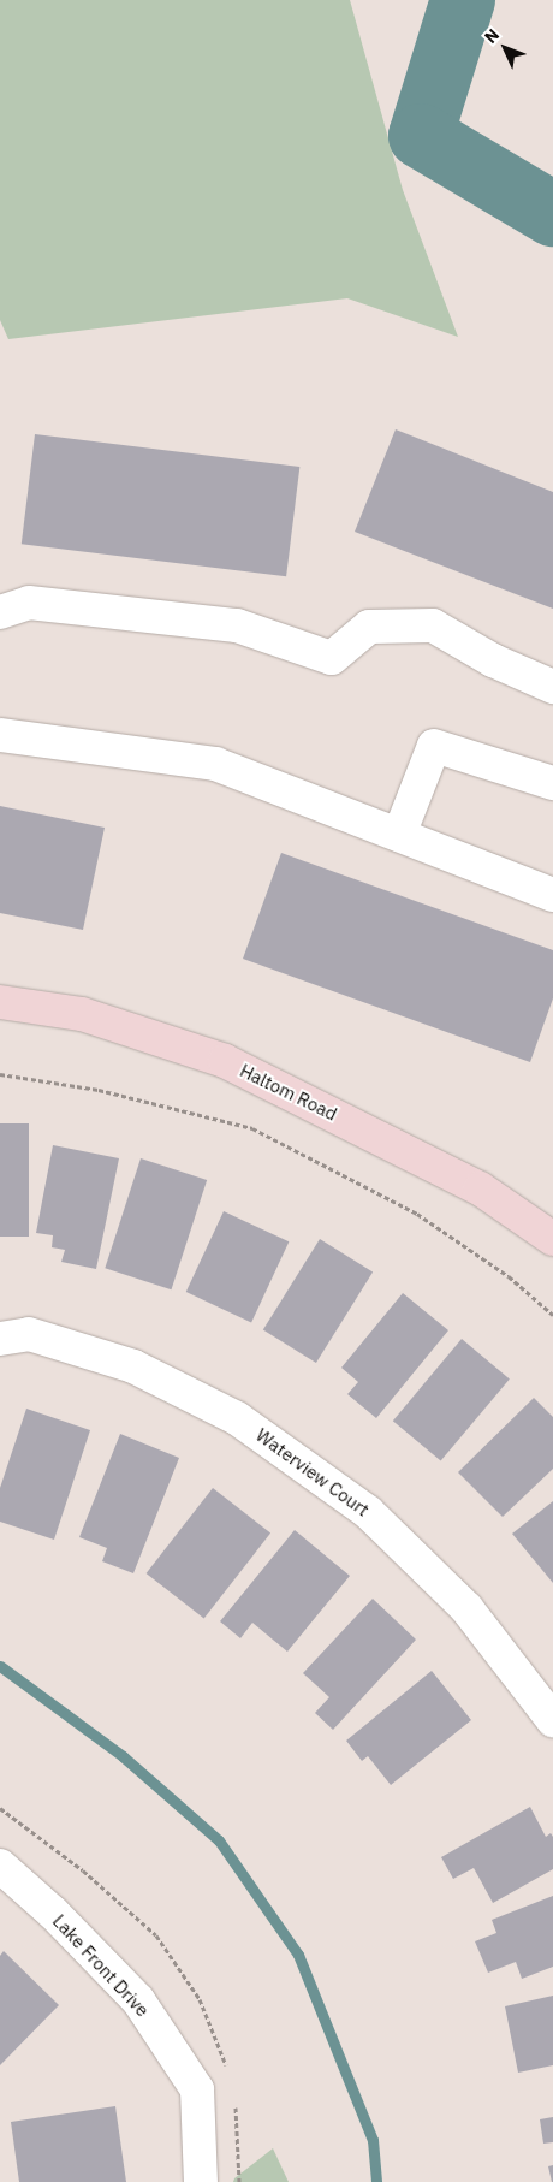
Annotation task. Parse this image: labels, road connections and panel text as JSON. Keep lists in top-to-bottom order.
{
  "streets": {
    "main road": ["Haltom Road"],
    "street": ["Waterview Court", "Lake Front Drive"]
  },
  "north": "top left"
}
